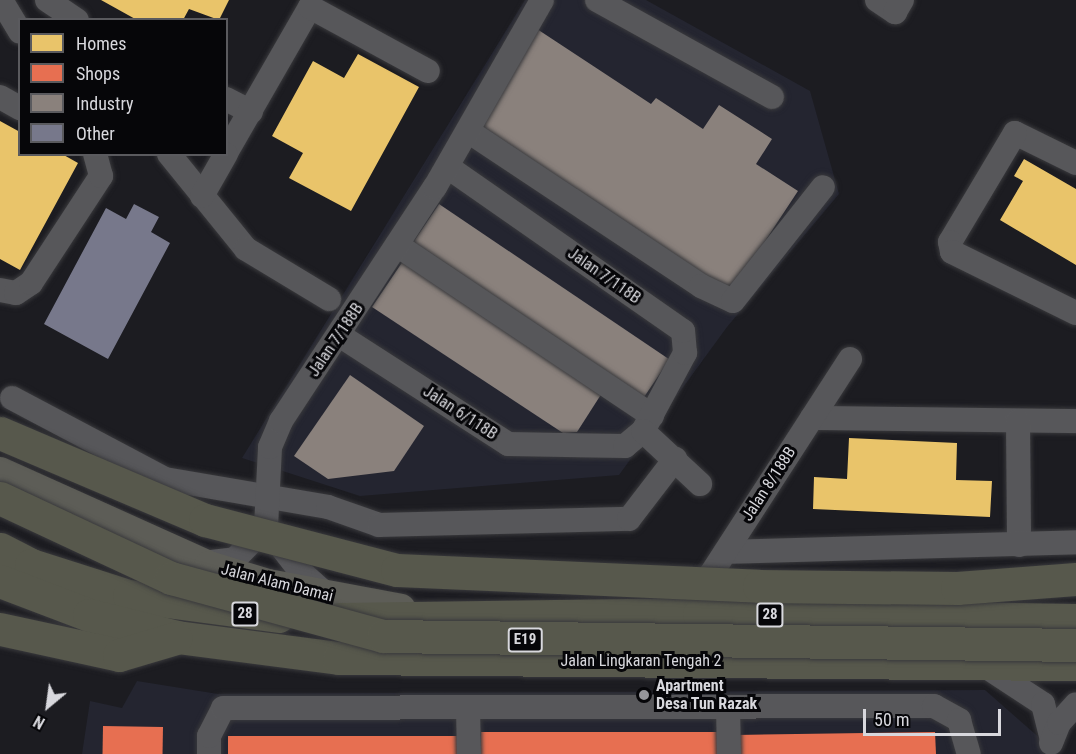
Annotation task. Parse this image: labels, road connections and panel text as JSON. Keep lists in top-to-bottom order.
{
  "streets": {
    "highway": ["28", "E19", "Jalan Lingkaran Tengah 2"],
    "main road": ["Jalan Alam Damai"],
    "street": [
      "Jalan 7/118B",
      "Jalan 7/188B",
      "Jalan 6/118B",
      "Jalan 8/188B"
    ]
  },
  "crossings": [
    ["Jalan 7/118B", "Jalan 7/188B"],
    ["Jalan 7/118B", "Jalan 6/118B"],
    ["Jalan 7/188B", "Jalan 6/118B"],
    ["Jalan 8/188B", "Jalan Lingkaran Tengah 2"],
    ["Jalan Alam Damai", "Jalan Lingkaran Tengah 2"]
  ],
  "places": ["Apartment Desa Tun Razak"],
  "legend": [
    "Homes",
    "Shops",
    "Industry",
    "Other"
  ],
  "scale_bar": "50 m",
  "north": "bottom left"
}
